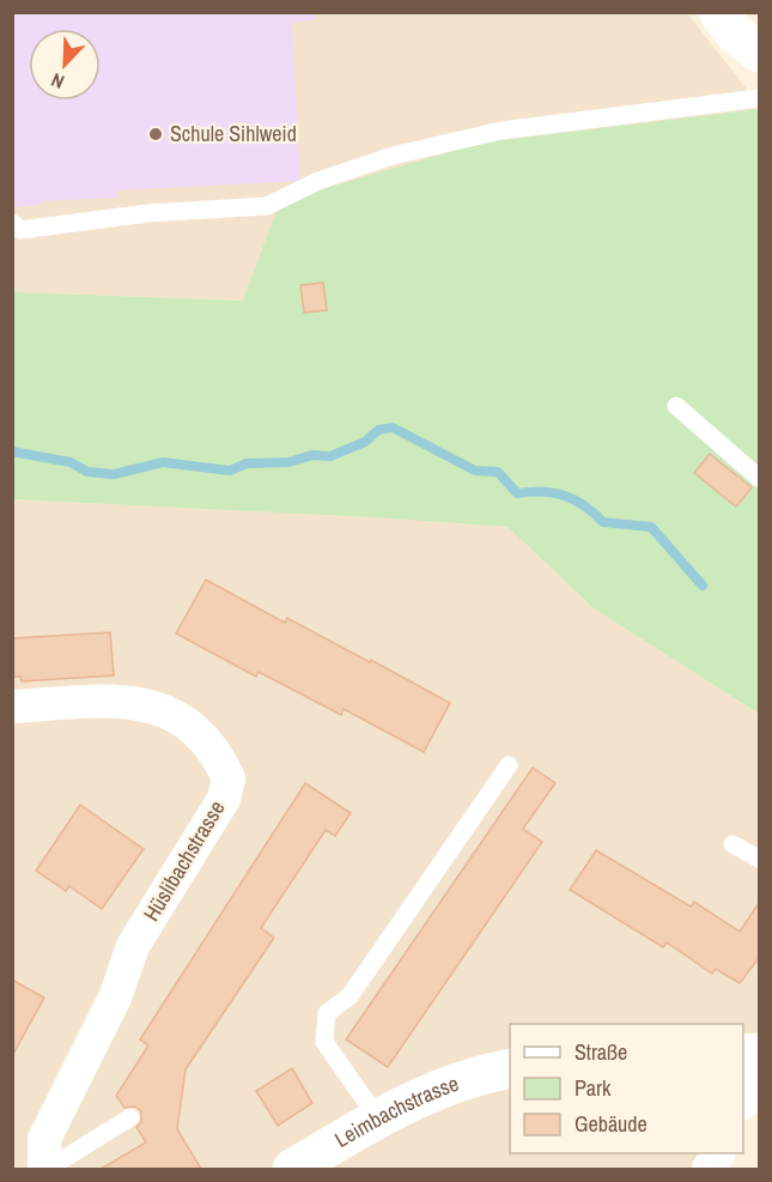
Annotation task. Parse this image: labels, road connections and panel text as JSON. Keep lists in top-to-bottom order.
{
  "streets": {
    "street": ["Hüslibachstrasse", "Leimbachstrasse"]
  },
  "places": ["Schule Sihlweid"],
  "legend": ["Straße", "Park", "Gebäude"],
  "north": "bottom left"
}
